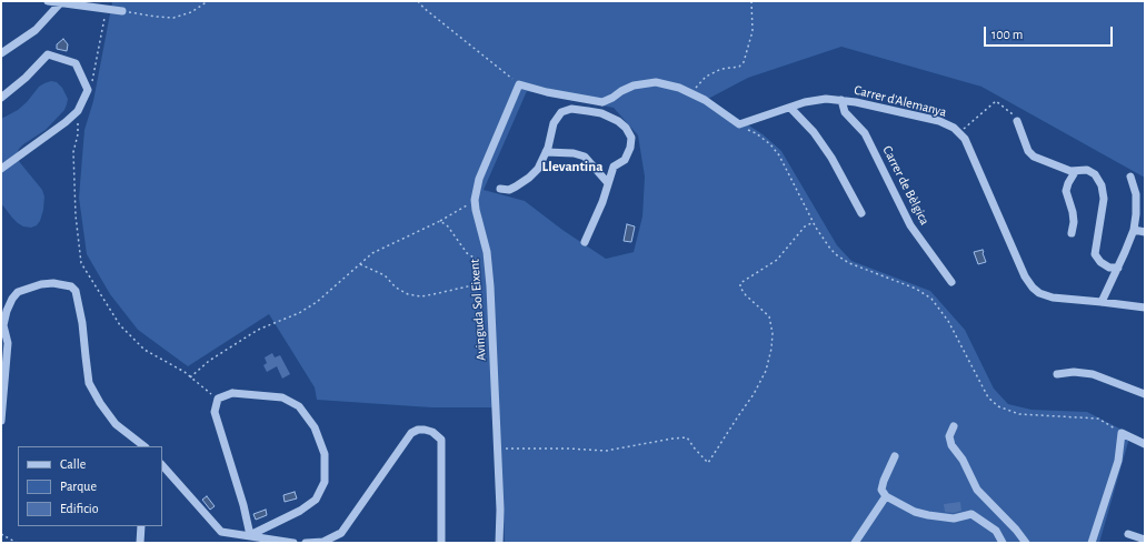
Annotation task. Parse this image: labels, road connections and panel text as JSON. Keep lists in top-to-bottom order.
{
  "streets": {
    "street": ["Carrer d'Alemanya", "Carrer de Bèlgica", "Avinguda Sol Eixent"]
  },
  "crossings": [
    ["Carrer d'Alemanya", "Carrer de Bèlgica"]
  ],
  "districts": ["Llevantina"],
  "legend": ["Calle", "Parque", "Edificio"],
  "scale_bar": "100 m"
}
